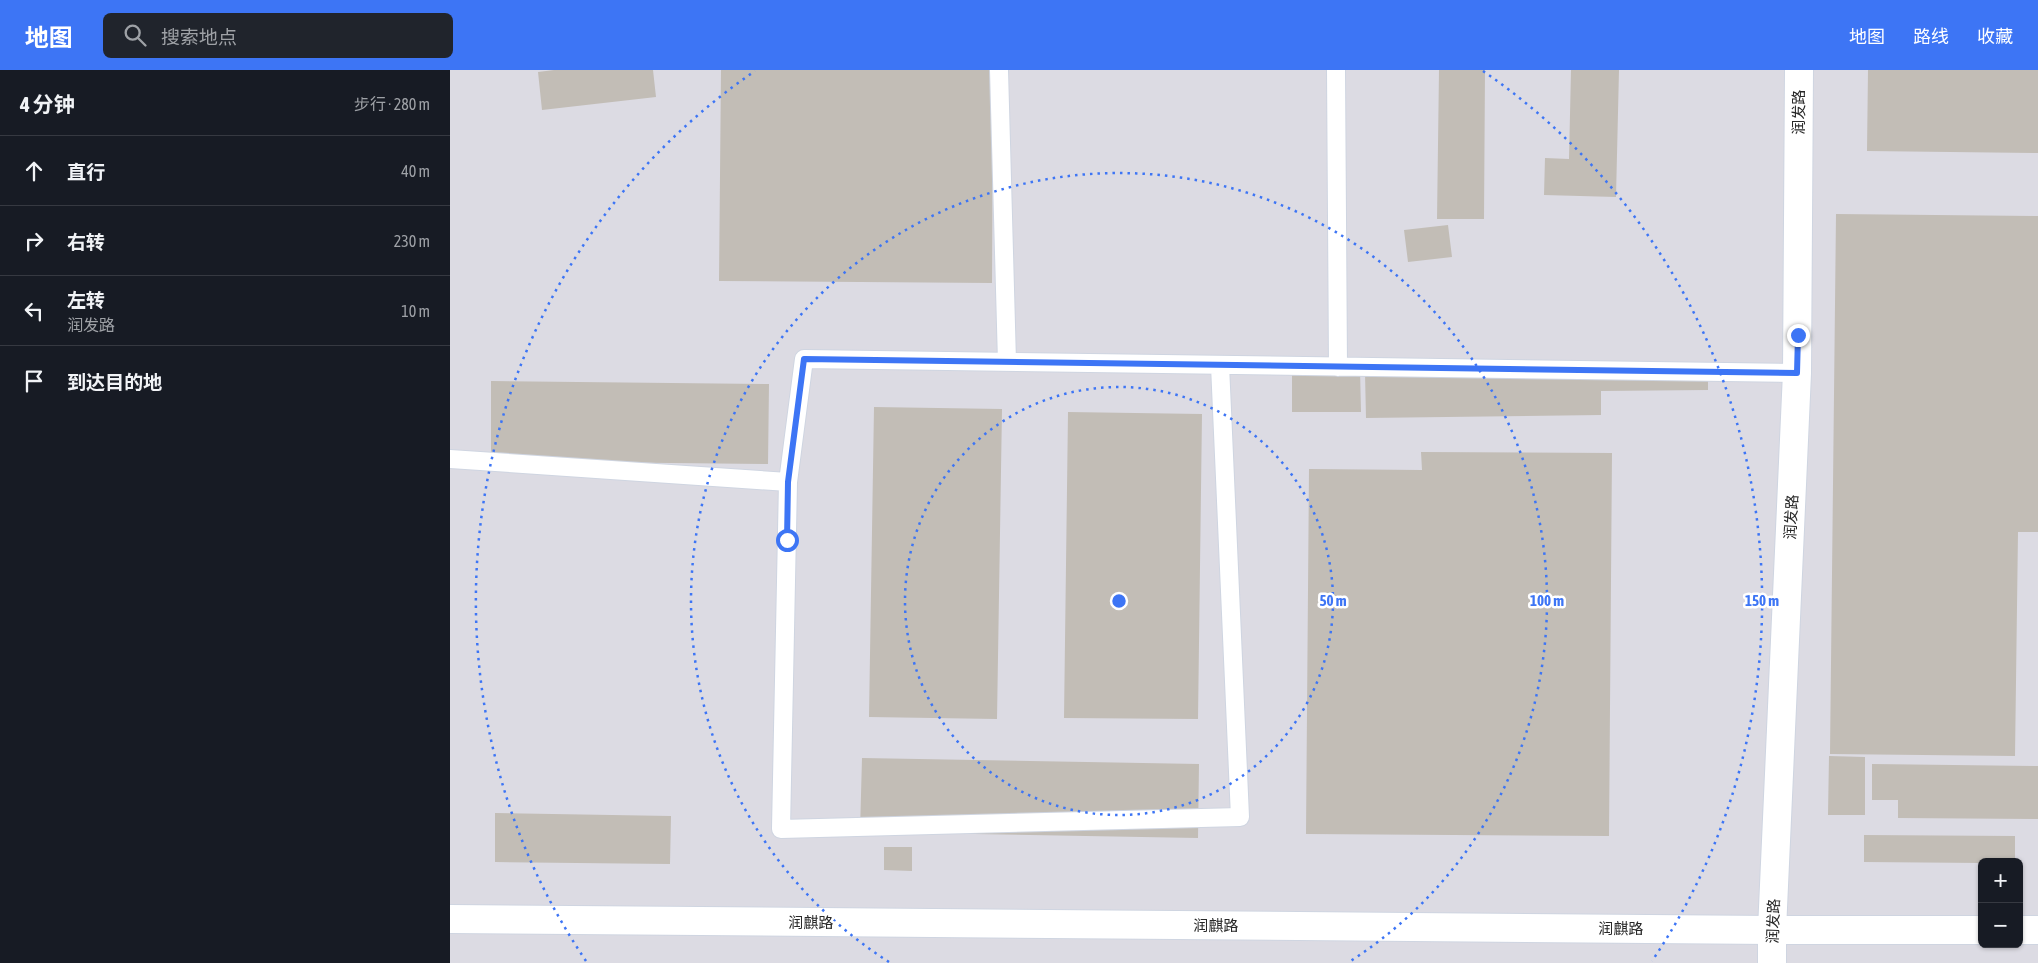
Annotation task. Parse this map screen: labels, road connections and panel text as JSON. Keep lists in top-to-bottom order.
{
  "streets": {
    "street": ["润发路", "润麒路"]
  },
  "crossings": [
    ["润发路", "润麒路"]
  ],
  "page": {
    "header": "地图",
    "search": "搜索地点",
    "nav": ["地图", "路线", "收藏"],
    "heading": ["4 分钟", "步行 · 280 m"],
    "list": [
      ["直行", "40 m"],
      ["右转", "230 m"],
      ["左转", "润发路", "10 m"],
      "到达目的地"
    ],
    "map_buttons": ["+", "−"]
  },
  "rings": ["50 m", "100 m", "150 m"]
}
